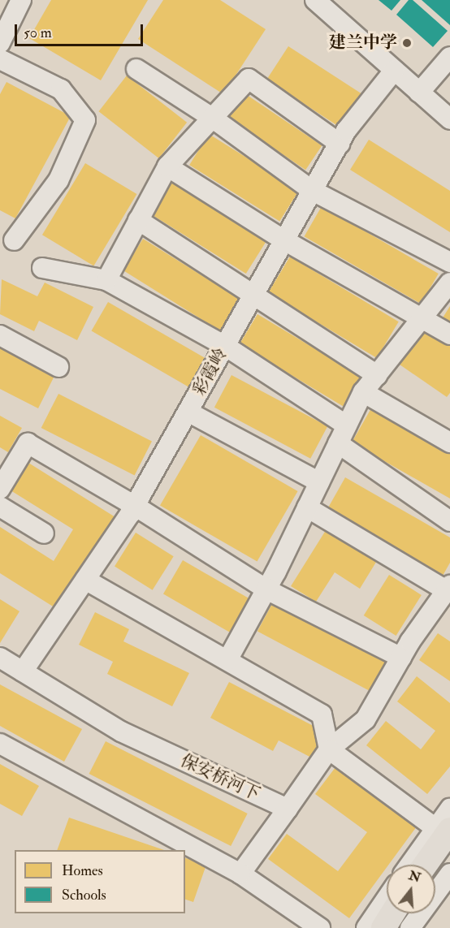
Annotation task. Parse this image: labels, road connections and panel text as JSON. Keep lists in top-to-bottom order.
{
  "streets": {
    "street": ["彩霞岭", "保安桥河下"]
  },
  "crossings": [
    ["彩霞岭", "保安桥河下"]
  ],
  "places": ["建兰中学"],
  "legend": ["Homes", "Schools"],
  "scale_bar": "50 m",
  "north": "top"
}
